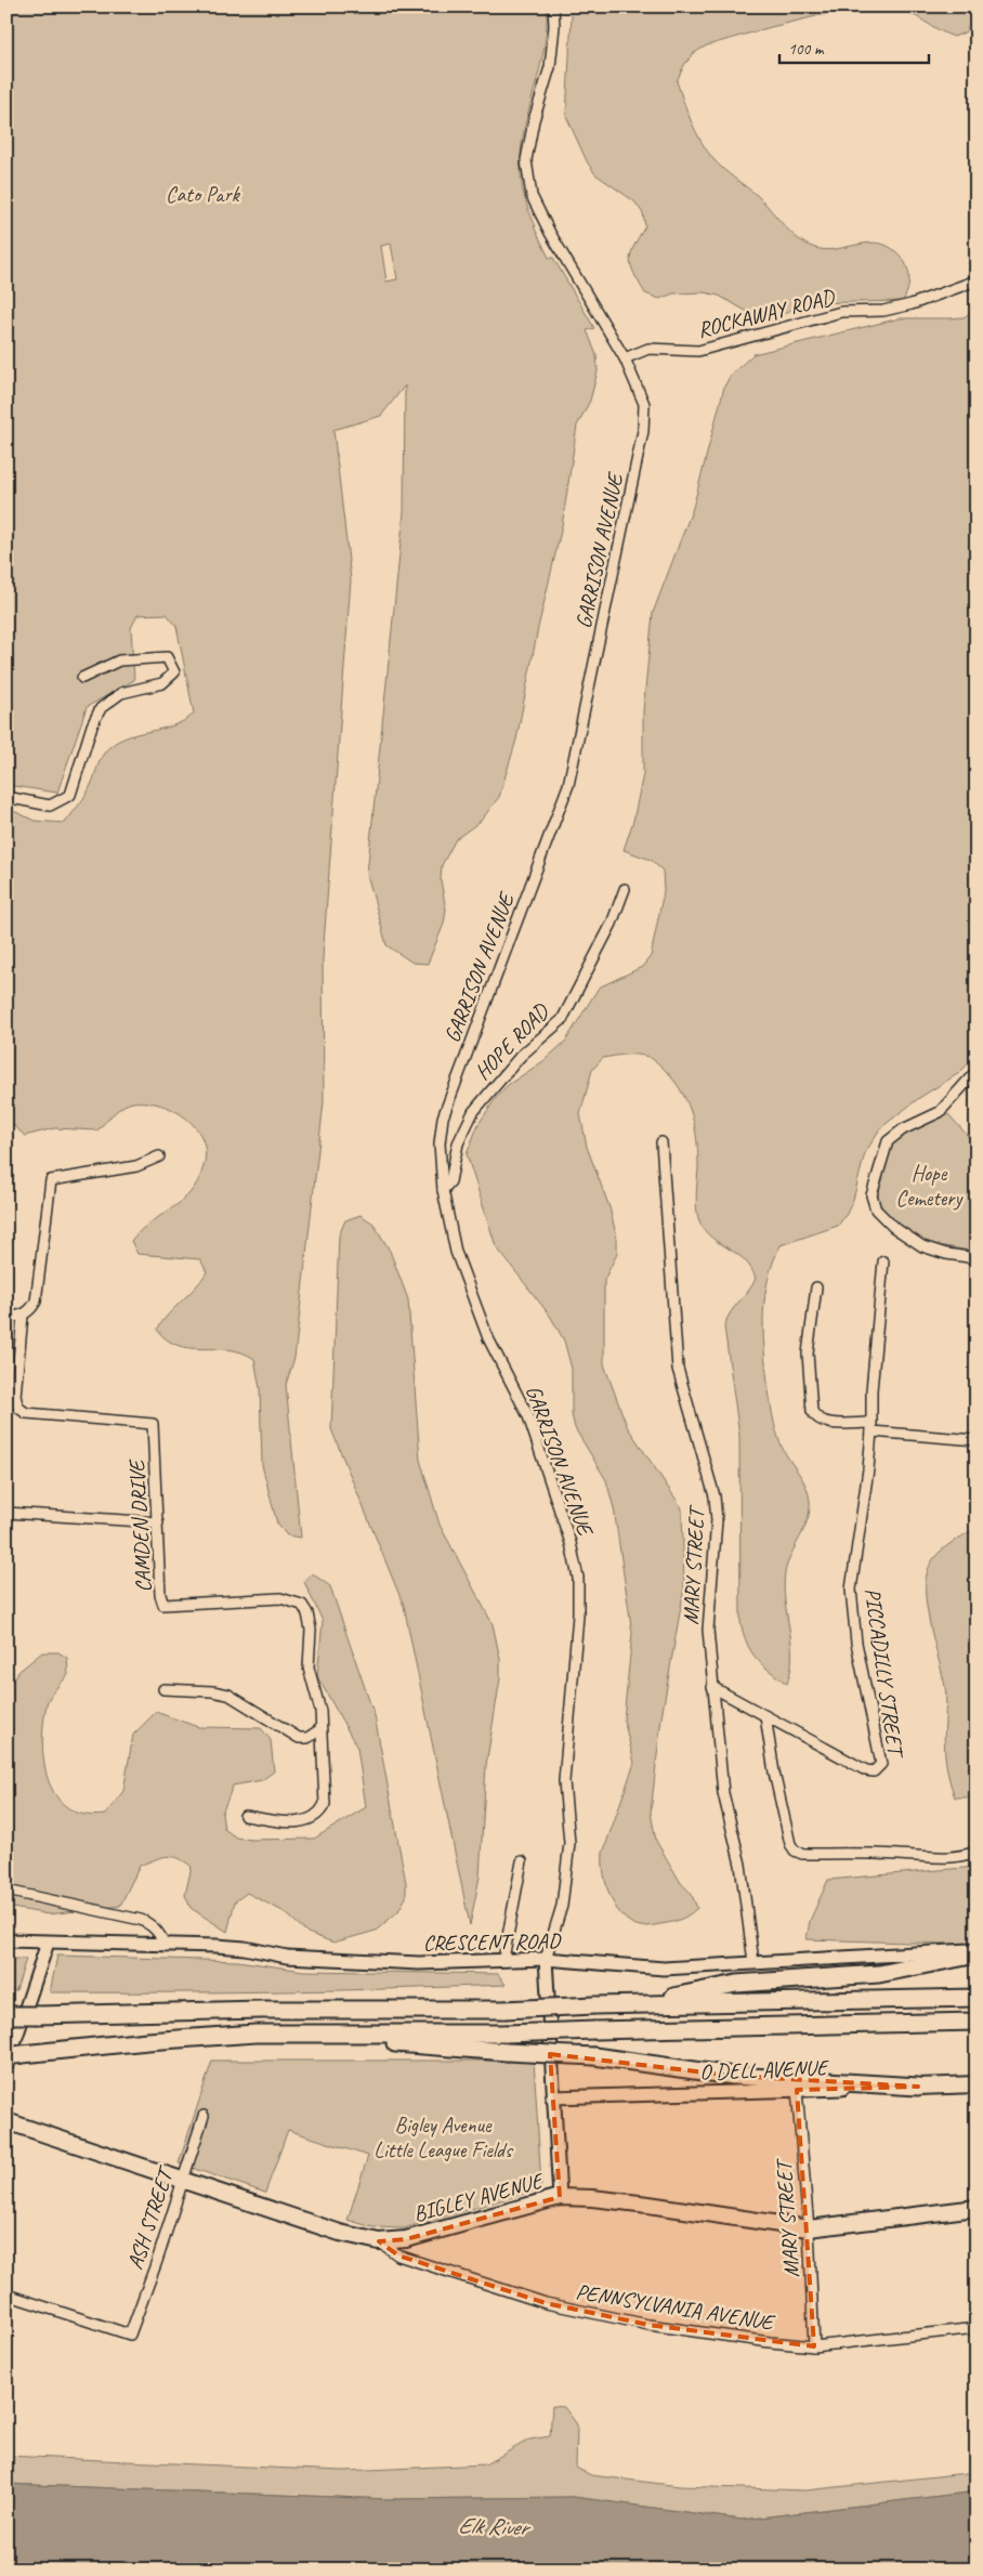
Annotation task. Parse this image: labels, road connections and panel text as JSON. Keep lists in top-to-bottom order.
{
  "streets": {
    "main road": ["O DELL AVENUE", "BIGLEY AVENUE"],
    "street": [
      "ROCKAWAY ROAD",
      "GARRISON AVENUE",
      "HOPE ROAD",
      "CAMDEN DRIVE",
      "MARY STREET",
      "PICCADILLY STREET",
      "CRESCENT ROAD",
      "ASH STREET",
      "PENNSYLVANIA AVENUE"
    ]
  },
  "crossings": [
    ["ROCKAWAY ROAD", "GARRISON AVENUE"],
    ["GARRISON AVENUE", "HOPE ROAD"],
    ["GARRISON AVENUE", "CRESCENT ROAD"],
    ["MARY STREET", "PICCADILLY STREET"],
    ["MARY STREET", "CRESCENT ROAD"],
    ["MARY STREET", "O DELL AVENUE"],
    ["MARY STREET", "BIGLEY AVENUE"],
    ["MARY STREET", "PENNSYLVANIA AVENUE"],
    ["BIGLEY AVENUE", "ASH STREET"],
    ["BIGLEY AVENUE", "PENNSYLVANIA AVENUE"]
  ],
  "water": ["Elk River"],
  "parks": ["Cato Park", "Hope Cemetery", "Bigley Avenue Little League Fields"],
  "scale_bar": "100 m"
}
